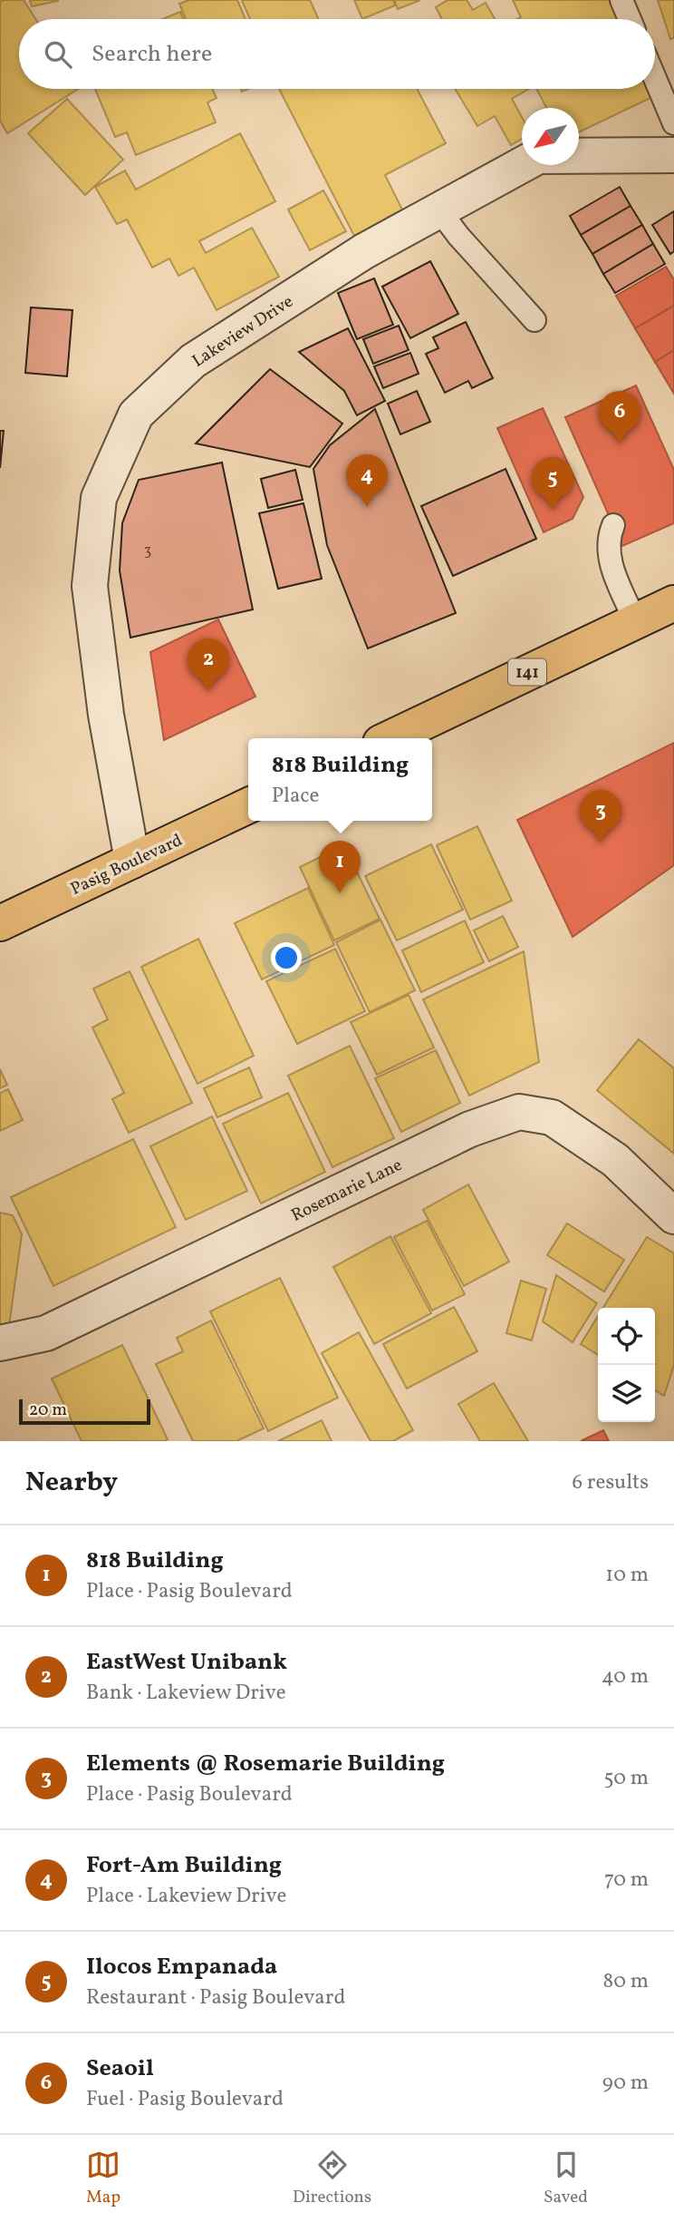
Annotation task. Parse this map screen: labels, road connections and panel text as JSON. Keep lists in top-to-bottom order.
{
  "streets": {
    "main road": ["141", "Pasig Boulevard"],
    "street": ["Lakeview Drive", "Rosemarie Lane"]
  },
  "crossings": [
    ["Lakeview Drive", "Pasig Boulevard"]
  ],
  "house_numbers": ["3"],
  "scale_bar": "20 m",
  "north": "bottom left",
  "page": {
    "search": "Search here",
    "pins": [
      "6",
      "4",
      "5",
      "2",
      "3",
      "1"
    ],
    "popup": ["818 Building", "Place"],
    "scale": "20 m",
    "heading": ["Nearby", "6 results"],
    "list": [
      {
        "mark": "1",
        "name": "818 Building",
        "note": "Place · Pasig Boulevard",
        "value": "10 m"
      },
      {
        "mark": "2",
        "name": "EastWest Unibank",
        "note": "Bank · Lakeview Drive",
        "value": "40 m"
      },
      {
        "mark": "3",
        "name": "Elements @ Rosemarie Building",
        "note": "Place · Pasig Boulevard",
        "value": "50 m"
      },
      {
        "mark": "4",
        "name": "Fort-Am Building",
        "note": "Place · Lakeview Drive",
        "value": "70 m"
      },
      {
        "mark": "5",
        "name": "Ilocos Empanada",
        "note": "Restaurant · Pasig Boulevard",
        "value": "80 m"
      },
      {
        "mark": "6",
        "name": "Seaoil",
        "note": "Fuel · Pasig Boulevard",
        "value": "90 m"
      }
    ],
    "nav": ["Map", "Directions", "Saved"]
  }
}
